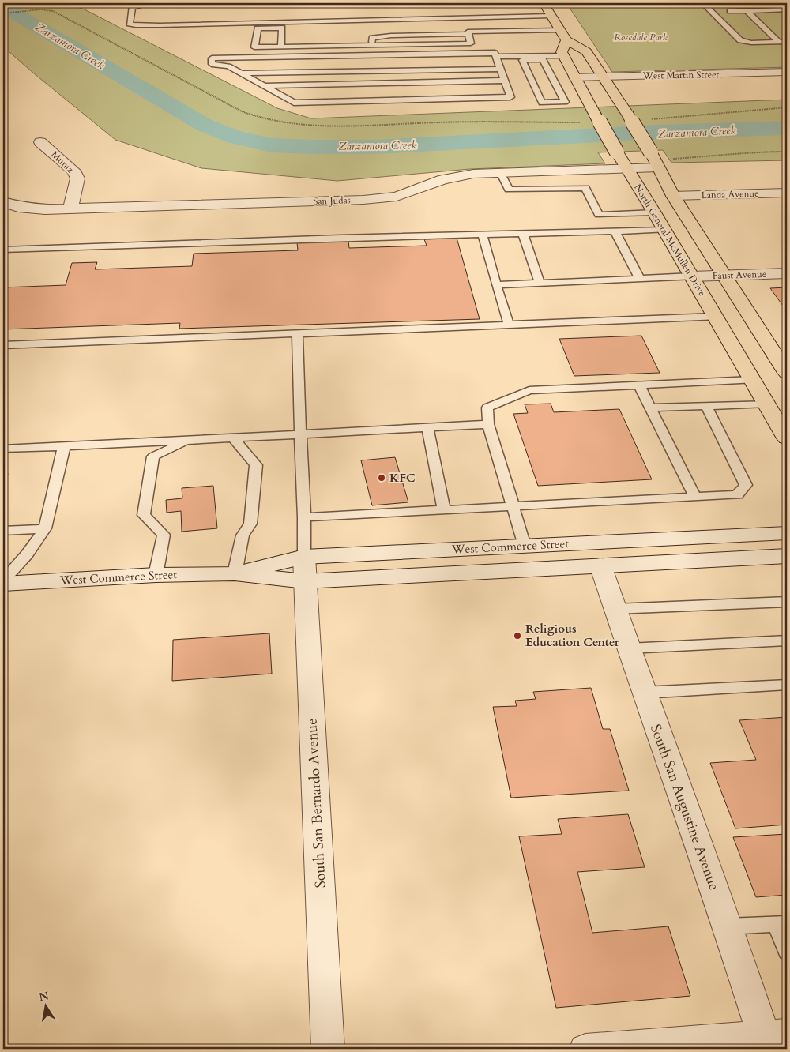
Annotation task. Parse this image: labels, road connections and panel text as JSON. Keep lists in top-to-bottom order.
{
  "streets": {
    "main road": ["North General McMullen Drive"],
    "street": [
      "West Martin Street",
      "Muniz",
      "Landa Avenue",
      "San Judas",
      "Faust Avenue",
      "West Commerce Street",
      "South San Bernardo Avenue",
      "South San Augustine Avenue"
    ]
  },
  "crossings": [
    ["West Martin Street", "North General McMullen Drive"],
    ["Muniz", "San Judas"],
    ["San Judas", "North General McMullen Drive"],
    ["North General McMullen Drive", "Faust Avenue"],
    ["West Commerce Street", "South San Bernardo Avenue"],
    ["West Commerce Street", "South San Augustine Avenue"]
  ],
  "water": ["Zarzamora Creek"],
  "parks": ["Rosedale Park"],
  "places": ["KFC", "Religious Education Center"],
  "north": "top"
}
